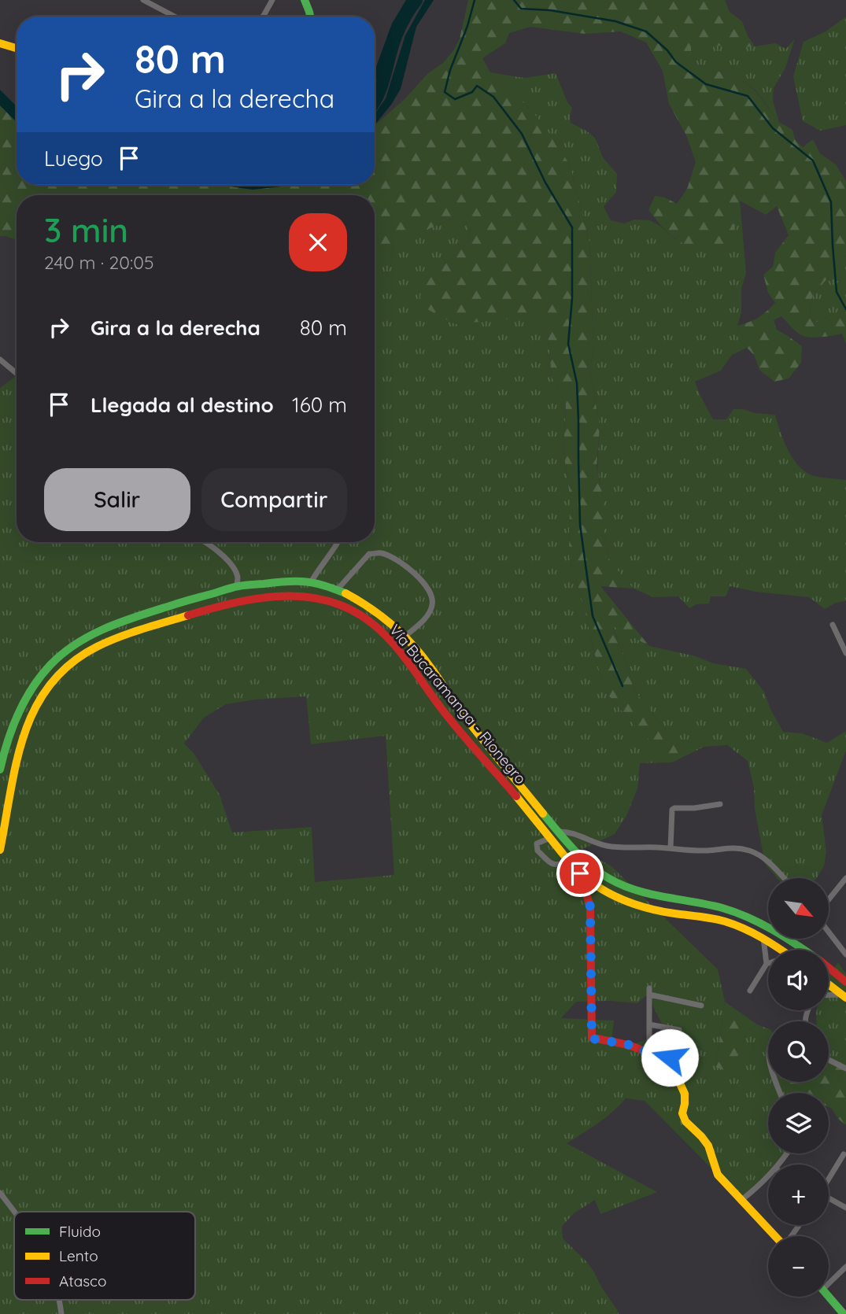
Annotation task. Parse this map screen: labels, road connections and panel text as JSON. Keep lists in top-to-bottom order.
{
  "streets": {
    "main road": ["Vía Bucaramanga - Rionegro"]
  },
  "legend": ["Fluido", "Lento", "Atasco"],
  "north": "bottom right",
  "page": {
    "turn": ["80 m", "Gira a la derecha"],
    "then": "Luego",
    "heading": ["3 min", "240 m · 20:05"],
    "list": [
      {
        "name": "Gira a la derecha",
        "value": "80 m"
      },
      {
        "name": "Llegada al destino",
        "value": "160 m"
      }
    ],
    "buttons": ["Salir", "Compartir"],
    "map_buttons": ["+", "−"]
  }
}
